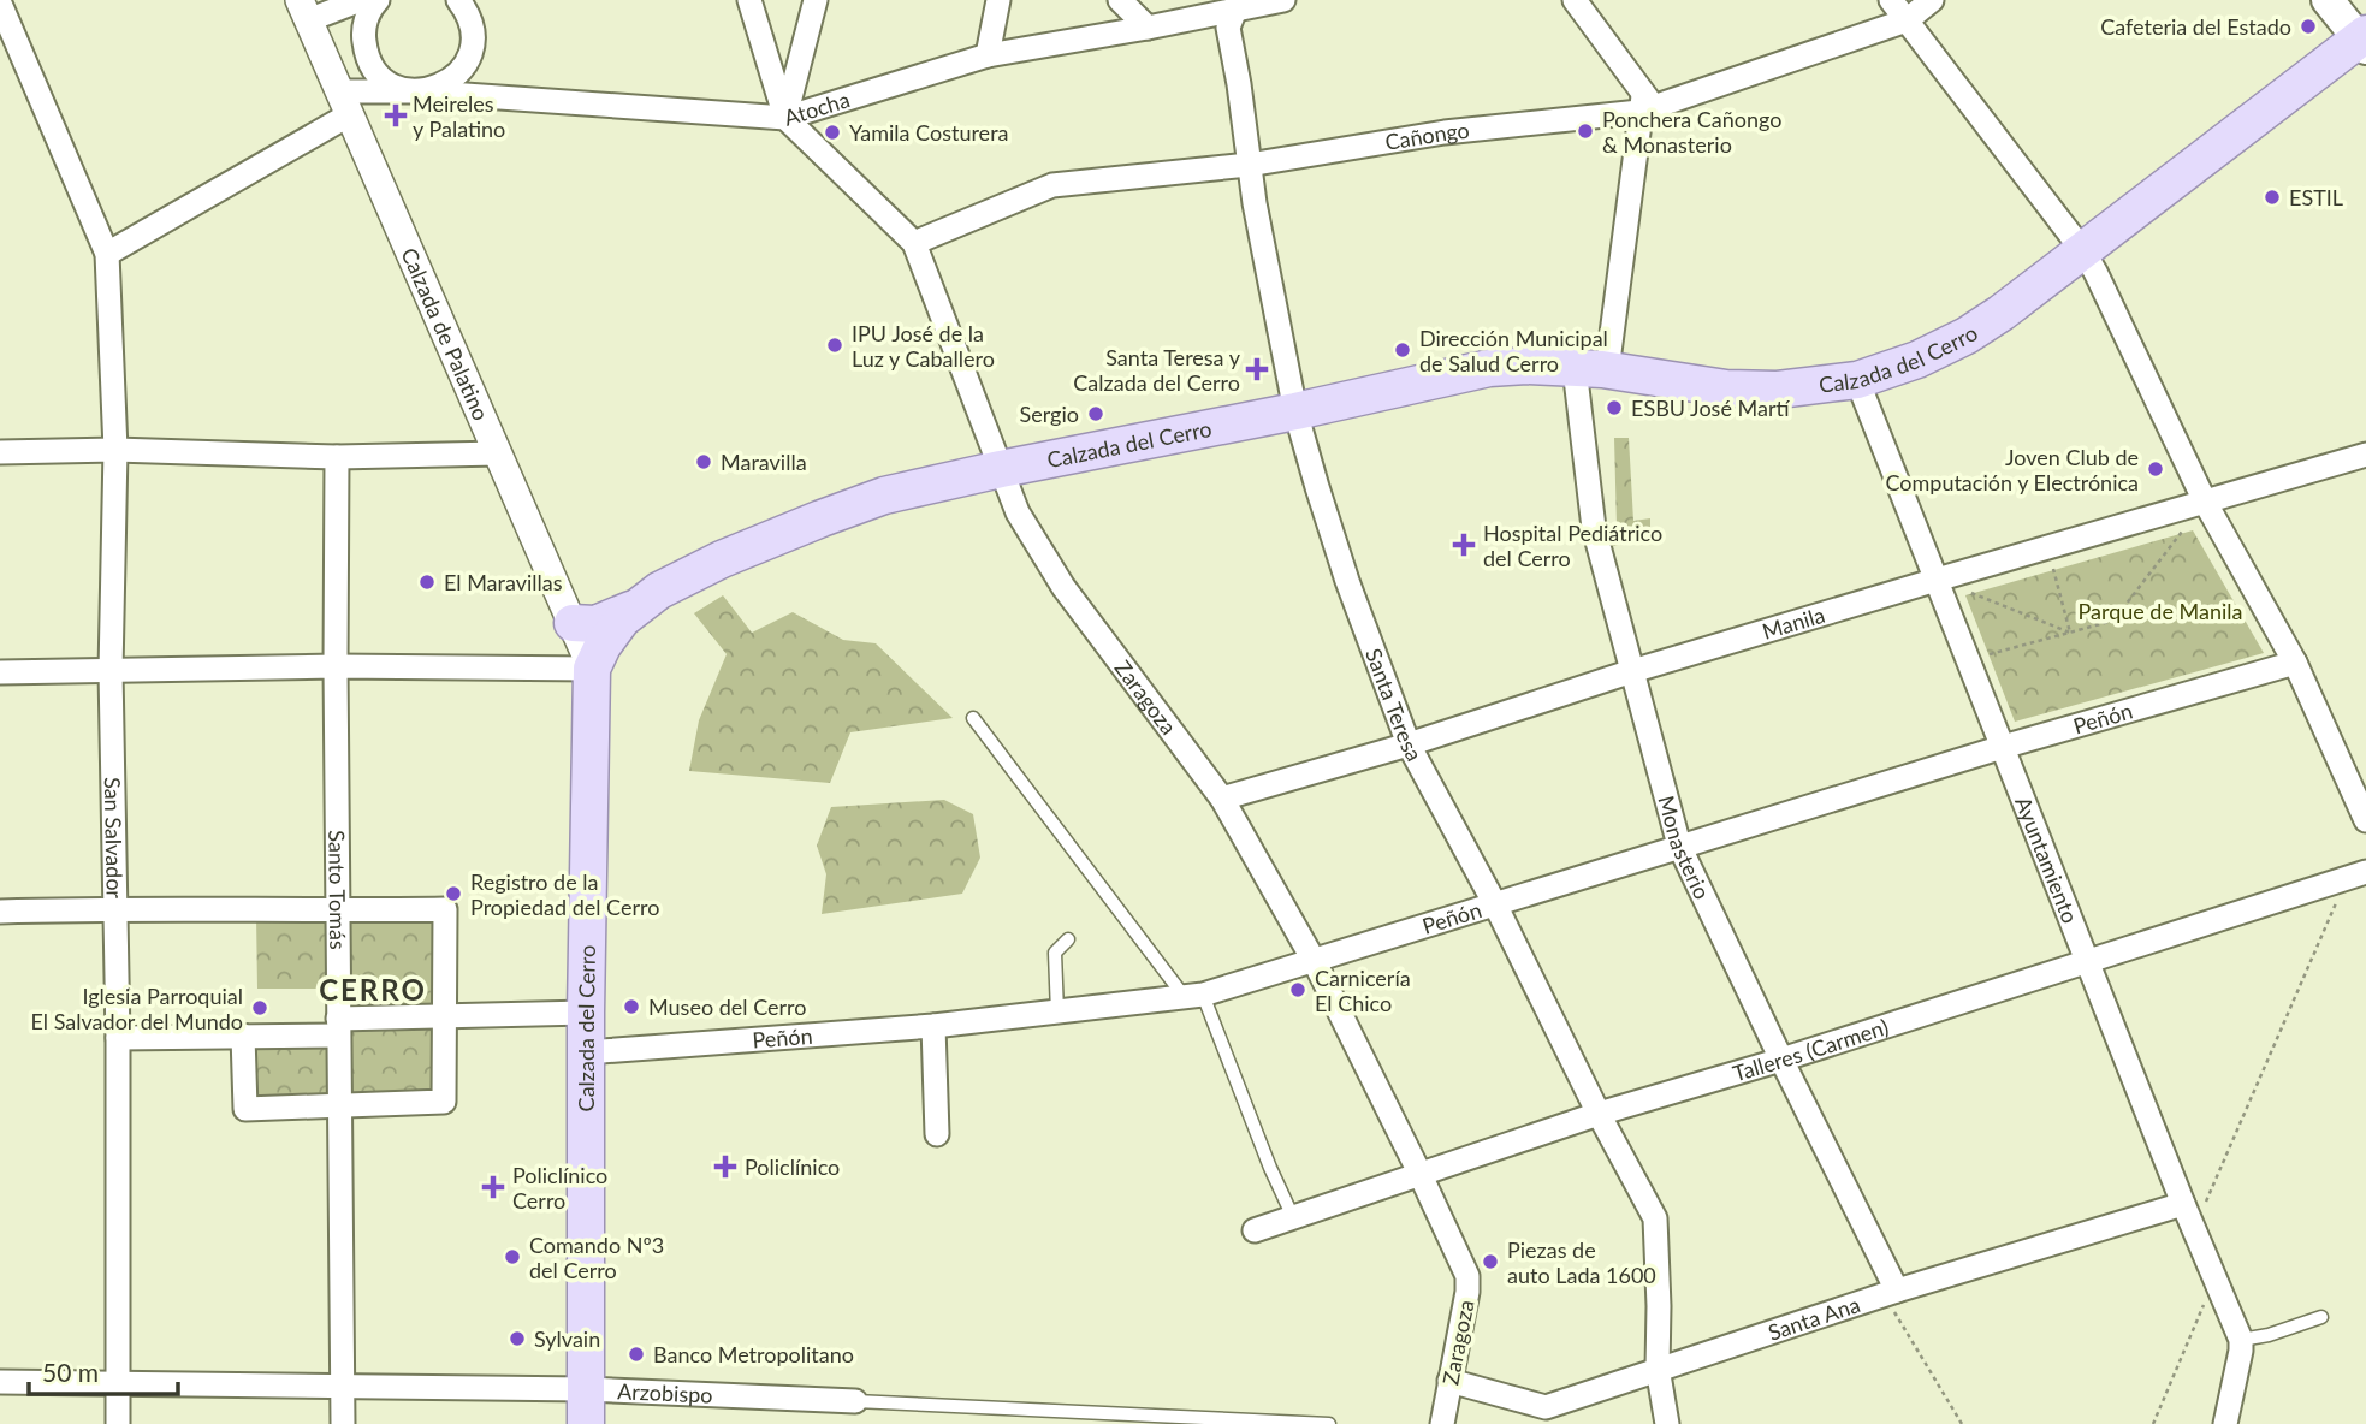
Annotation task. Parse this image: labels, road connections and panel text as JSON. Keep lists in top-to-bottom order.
{
  "streets": {
    "main road": ["Calzada del Cerro"],
    "street": [
      "Atocha",
      "Cañongo",
      "Calzada de Palatino",
      "Manila",
      "Zaragoza",
      "Santa Teresa",
      "Peñón",
      "San Salvador",
      "Monasterio",
      "Ayuntamiento",
      "Santo Tomás",
      "Talleres (Carmen)",
      "Santa Ana",
      "Arzobispo"
    ]
  },
  "crossings": [
    ["Atocha", "Calzada de Palatino"],
    ["Atocha", "Zaragoza"],
    ["Atocha", "Santa Teresa"],
    ["Cañongo", "Zaragoza"],
    ["Cañongo", "Santa Teresa"],
    ["Cañongo", "Monasterio"],
    ["Calzada de Palatino", "Calzada del Cerro"],
    ["Calzada del Cerro", "Zaragoza"],
    ["Calzada del Cerro", "Santa Teresa"],
    ["Calzada del Cerro", "Peñón"],
    ["Calzada del Cerro", "Monasterio"],
    ["Calzada del Cerro", "Ayuntamiento"],
    ["Calzada del Cerro", "Arzobispo"],
    ["Manila", "Zaragoza"],
    ["Manila", "Santa Teresa"],
    ["Manila", "Monasterio"],
    ["Manila", "Ayuntamiento"],
    ["Zaragoza", "Peñón"],
    ["Zaragoza", "Talleres (Carmen)"],
    ["Zaragoza", "Santa Ana"],
    ["Santa Teresa", "Peñón"],
    ["Santa Teresa", "Talleres (Carmen)"],
    ["Santa Teresa", "Santa Ana"],
    ["Peñón", "Monasterio"],
    ["Peñón", "Ayuntamiento"],
    ["San Salvador", "Arzobispo"],
    ["Monasterio", "Talleres (Carmen)"],
    ["Monasterio", "Santa Ana"],
    ["Ayuntamiento", "Talleres (Carmen)"],
    ["Ayuntamiento", "Santa Ana"],
    ["Santo Tomás", "Arzobispo"]
  ],
  "districts": ["CERRO"],
  "parks": ["Parque de Manila"],
  "places": {
    "other": [
      "Cafeteria del Estado",
      "Ponchera Cañongo & Monasterio",
      "Yamila Costurera",
      "ESTIL",
      "IPU José de la Luz y Caballero",
      "Dirección Municipal de Salud Cerro",
      "ESBU José Martí",
      "Sergio",
      "Maravilla",
      "Joven Club de Computación y Electrónica",
      "El Maravillas",
      "Registro de la Propiedad del Cerro",
      "Carnicería El Chico",
      "Museo del Cerro",
      "Iglesia Parroquial El Salvador del Mundo",
      "Comando Nº3 del Cerro",
      "Piezas de auto Lada 1600",
      "Sylvain",
      "Banco Metropolitano"
    ],
    "health": [
      "Meireles y Palatino",
      "Santa Teresa y Calzada del Cerro",
      "Hospital Pediátrico del Cerro",
      "Policlínico",
      "Policlínico Cerro"
    ]
  },
  "scale_bar": "50 m"
}
